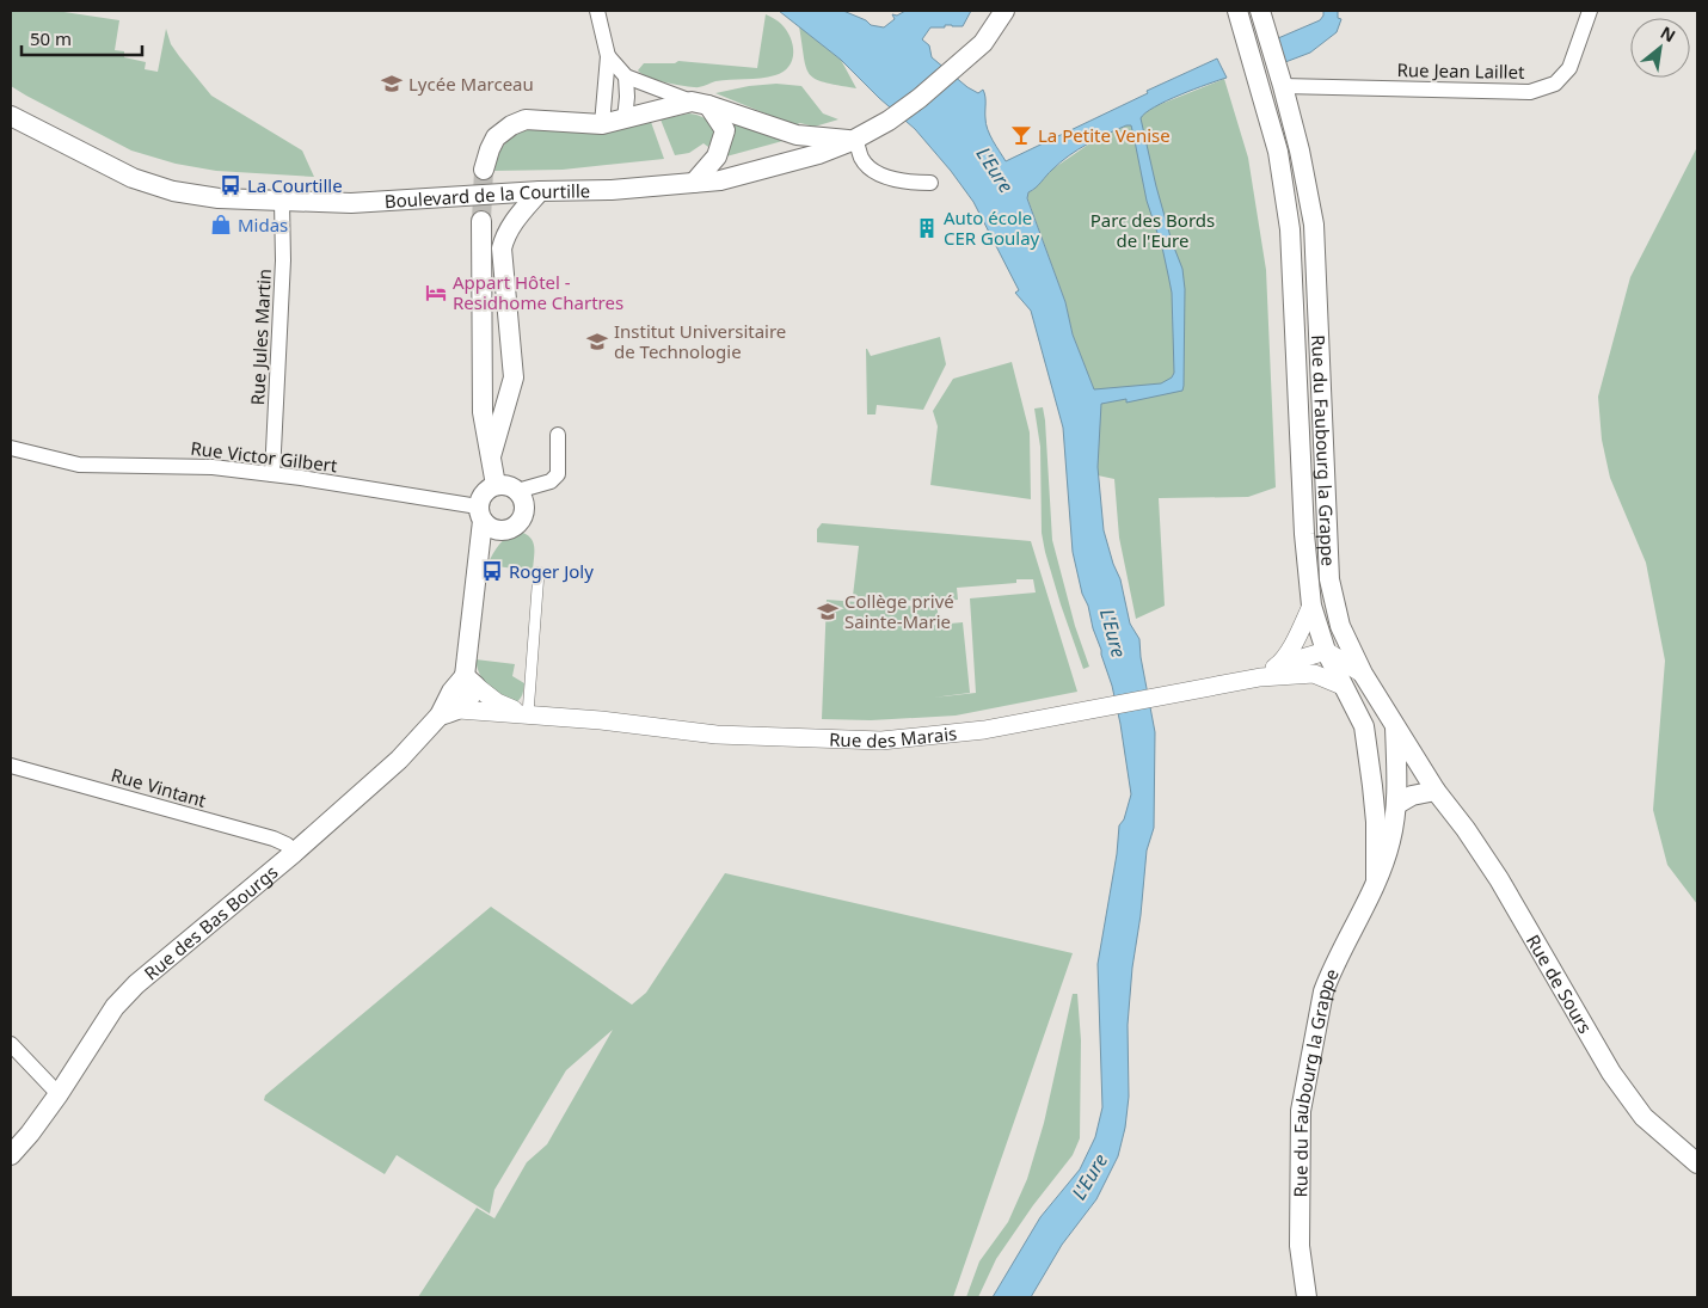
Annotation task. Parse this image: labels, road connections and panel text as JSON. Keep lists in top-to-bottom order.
{
  "streets": {
    "main road": [
      "Boulevard de la Courtille",
      "Rue du Faubourg la Grappe",
      "Rue des Bas Bourgs",
      "Rue de Sours"
    ],
    "street": [
      "Rue Jean Laillet",
      "Rue Jules Martin",
      "Rue Victor Gilbert",
      "Rue des Marais",
      "Rue Vintant"
    ]
  },
  "crossings": [
    ["Rue Jean Laillet", "Rue du Faubourg la Grappe"],
    ["Boulevard de la Courtille", "Rue Jules Martin"],
    ["Rue Jules Martin", "Rue Victor Gilbert"],
    ["Rue du Faubourg la Grappe", "Rue des Marais"],
    ["Rue du Faubourg la Grappe", "Rue de Sours"],
    ["Rue des Marais", "Rue des Bas Bourgs"],
    ["Rue Vintant", "Rue des Bas Bourgs"]
  ],
  "water": ["L'Eure"],
  "parks": ["Parc des Bords de l'Eure"],
  "places": {
    "school or university": ["Lycée Marceau", "Institut Universitaire de Technologie", "Collège privé Sainte-Marie"],
    "bar": ["La Petite Venise"],
    "bus stop": ["La Courtille", "Roger Joly"],
    "shop": ["Midas"],
    "building": ["Auto école CER Goulay"],
    "hotel": ["Appart Hôtel - Residhome Chartres"]
  },
  "scale_bar": "50 m",
  "north": "top right"
}
